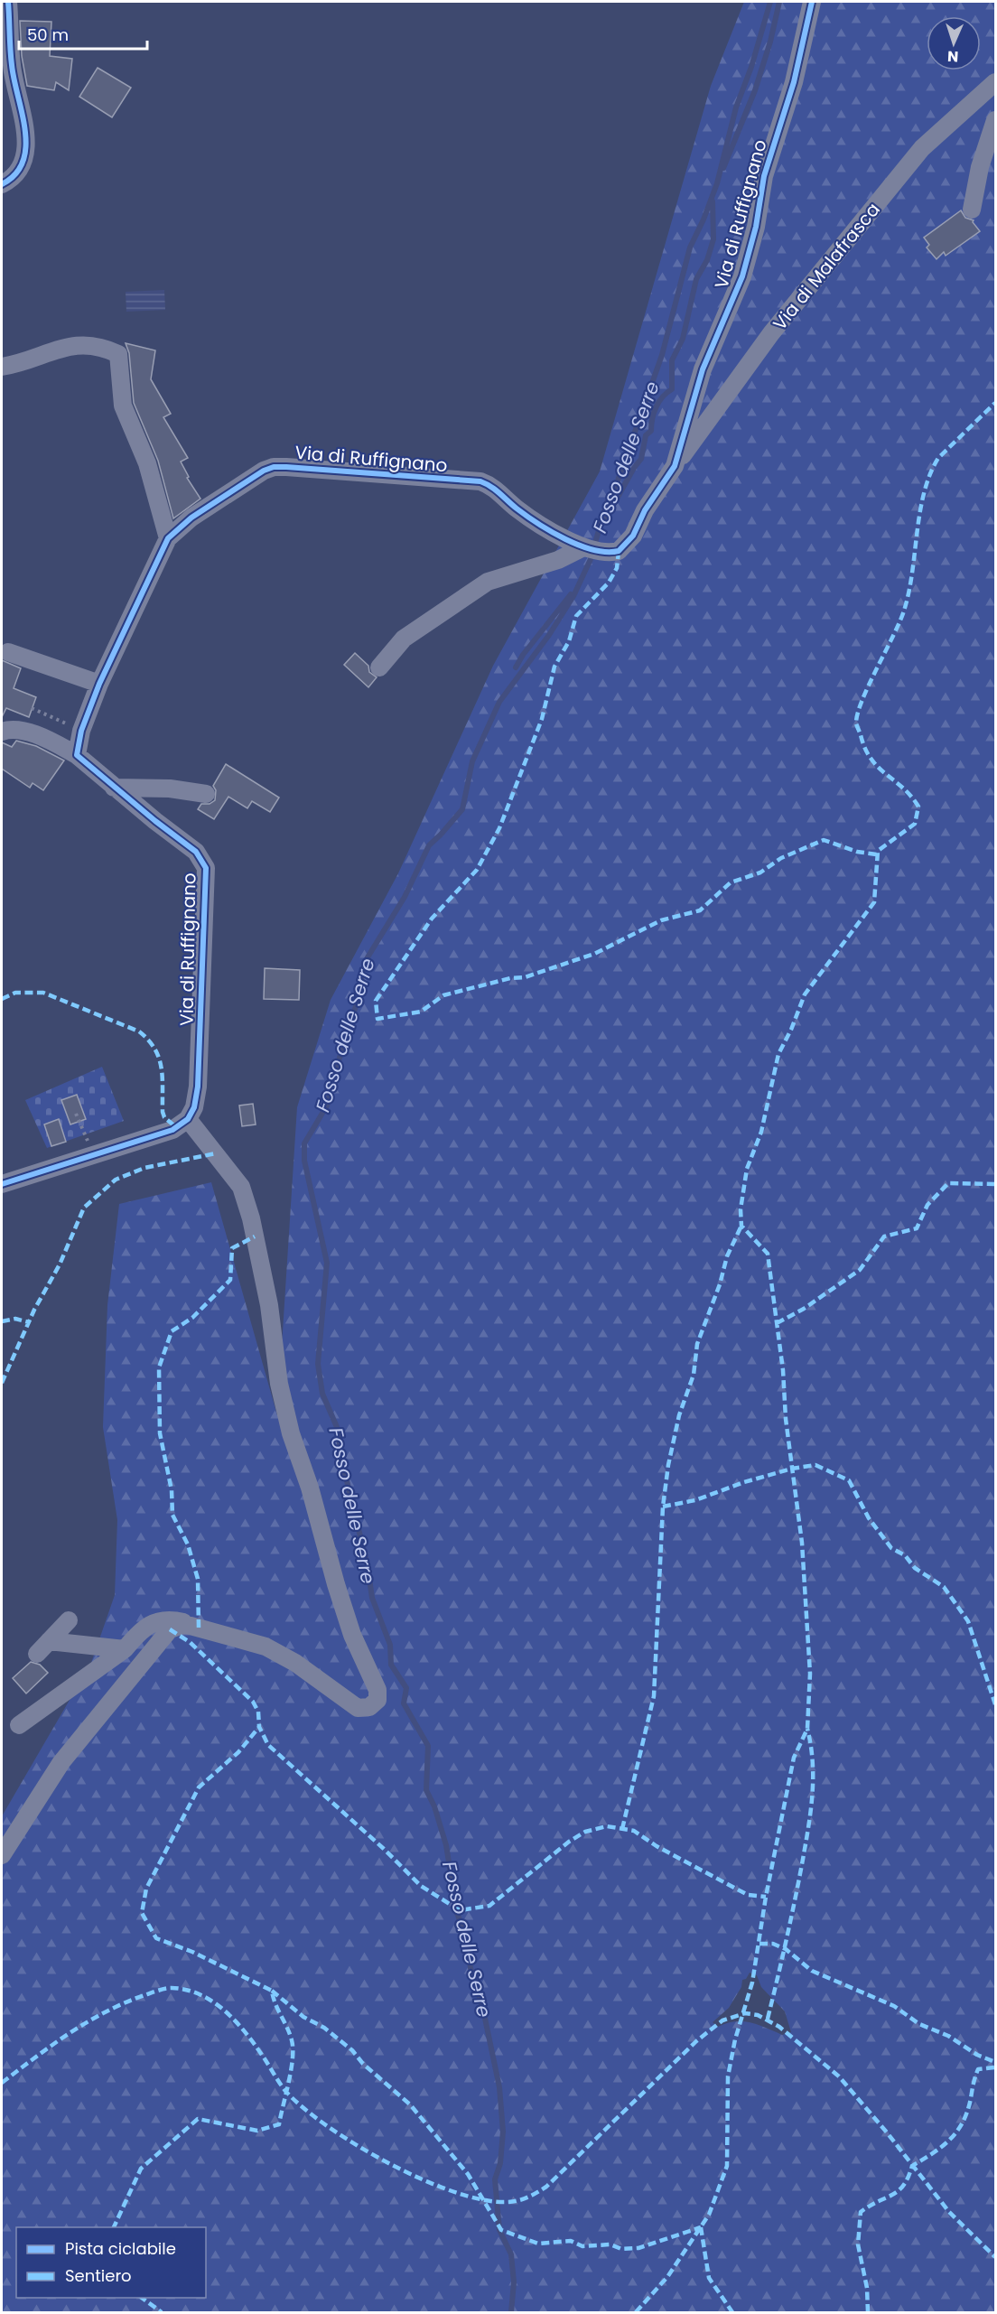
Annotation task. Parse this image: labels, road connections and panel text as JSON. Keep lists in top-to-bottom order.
{
  "streets": {
    "street": ["Via di Ruffignano", "Via di Malafrasca"]
  },
  "crossings": [
    ["Via di Ruffignano", "Via di Malafrasca"]
  ],
  "water": ["Fosso delle Serre"],
  "legend": ["Pista ciclabile", "Sentiero"],
  "scale_bar": "50 m",
  "north": "bottom"
}
